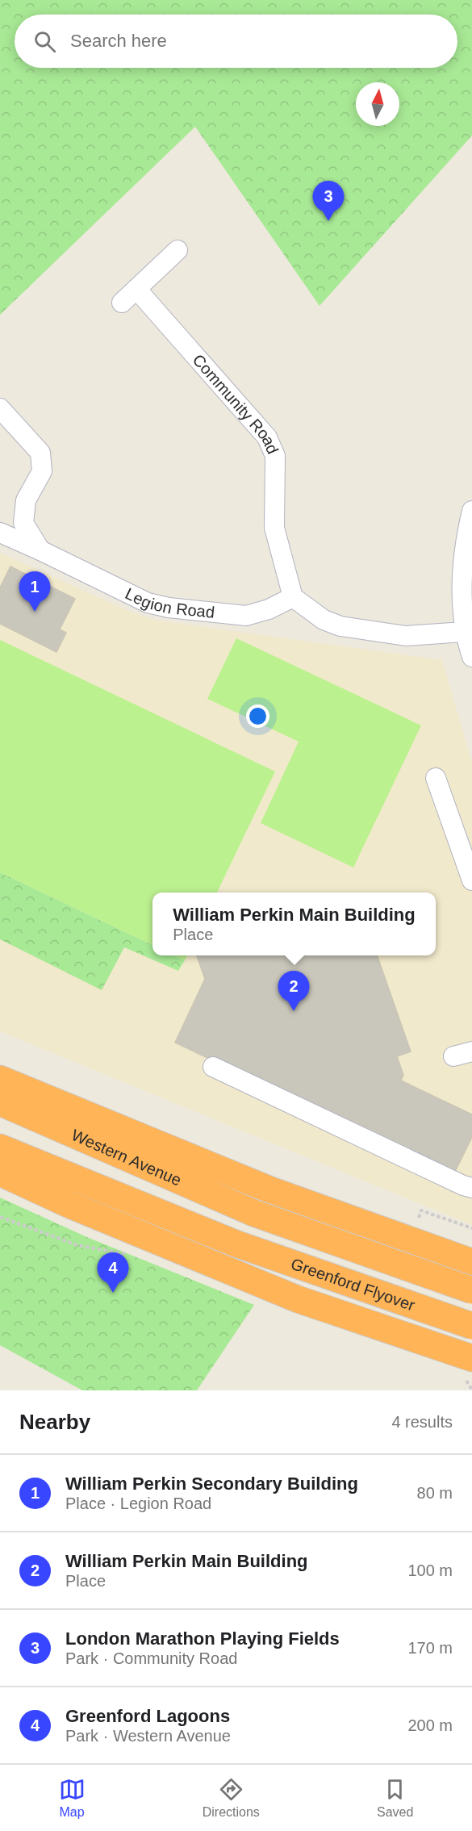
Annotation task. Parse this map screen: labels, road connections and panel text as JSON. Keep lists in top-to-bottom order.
{
  "streets": {
    "highway": ["Western Avenue", "Greenford Flyover"],
    "street": ["Community Road", "Legion Road"]
  },
  "crossings": [
    ["Community Road", "Legion Road"]
  ],
  "north": "top",
  "page": {
    "search": "Search here",
    "pins": [
      "3",
      "1",
      "2",
      "4"
    ],
    "popup": ["William Perkin Main Building", "Place"],
    "heading": ["Nearby", "4 results"],
    "list": [
      {
        "mark": "1",
        "name": "William Perkin Secondary Building",
        "note": "Place · Legion Road",
        "value": "80 m"
      },
      {
        "mark": "2",
        "name": "William Perkin Main Building",
        "note": "Place",
        "value": "100 m"
      },
      {
        "mark": "3",
        "name": "London Marathon Playing Fields",
        "note": "Park · Community Road",
        "value": "170 m"
      },
      {
        "mark": "4",
        "name": "Greenford Lagoons",
        "note": "Park · Western Avenue",
        "value": "200 m"
      }
    ],
    "nav": ["Map", "Directions", "Saved"]
  }
}
